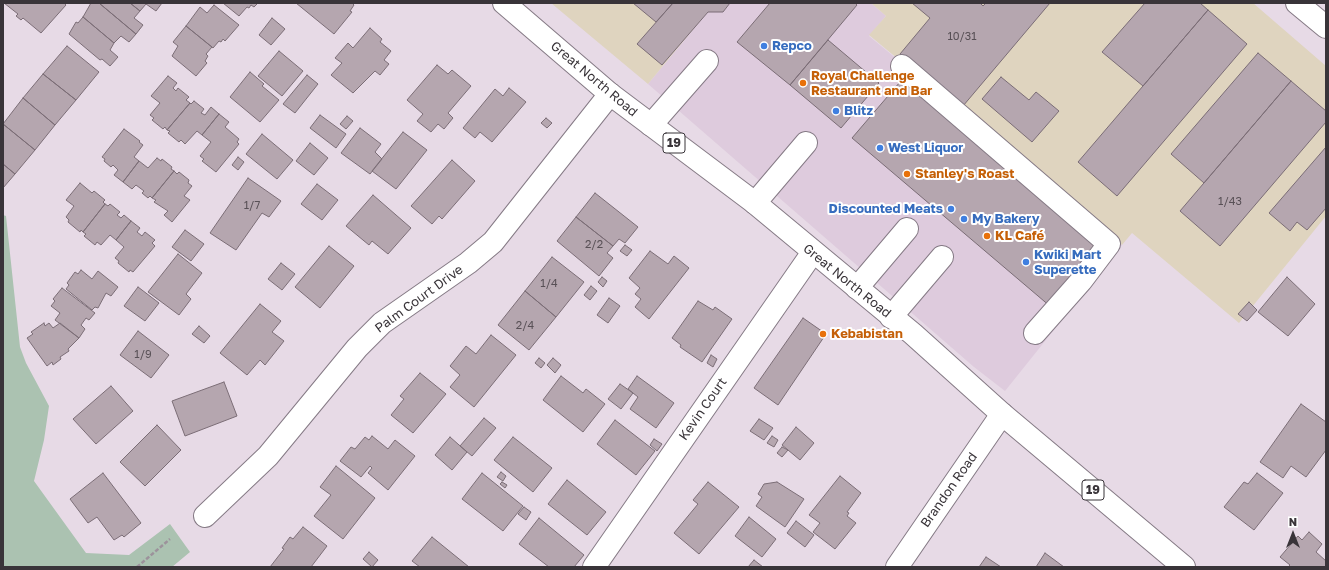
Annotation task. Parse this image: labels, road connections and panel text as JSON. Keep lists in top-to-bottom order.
{
  "streets": {
    "street": [
      "Great North Road",
      "19",
      "Palm Court Drive",
      "Kevin Court",
      "Brandon Road"
    ]
  },
  "crossings": [
    ["Great North Road", "Palm Court Drive"],
    ["Great North Road", "Kevin Court"],
    ["Great North Road", "Brandon Road"]
  ],
  "places": [
    "Repco",
    "Royal Challenge Restaurant and Bar",
    "Blitz",
    "West Liquor",
    "Stanley's Roast",
    "Discounted Meats",
    "My Bakery",
    "KL Café",
    "Kwiki Mart Superette",
    "Kebabistan"
  ],
  "house_numbers": [
    "10/31",
    "1/43",
    "1/7",
    "2/2",
    "1/4",
    "2/4",
    "1/9"
  ],
  "north": "top"
}
